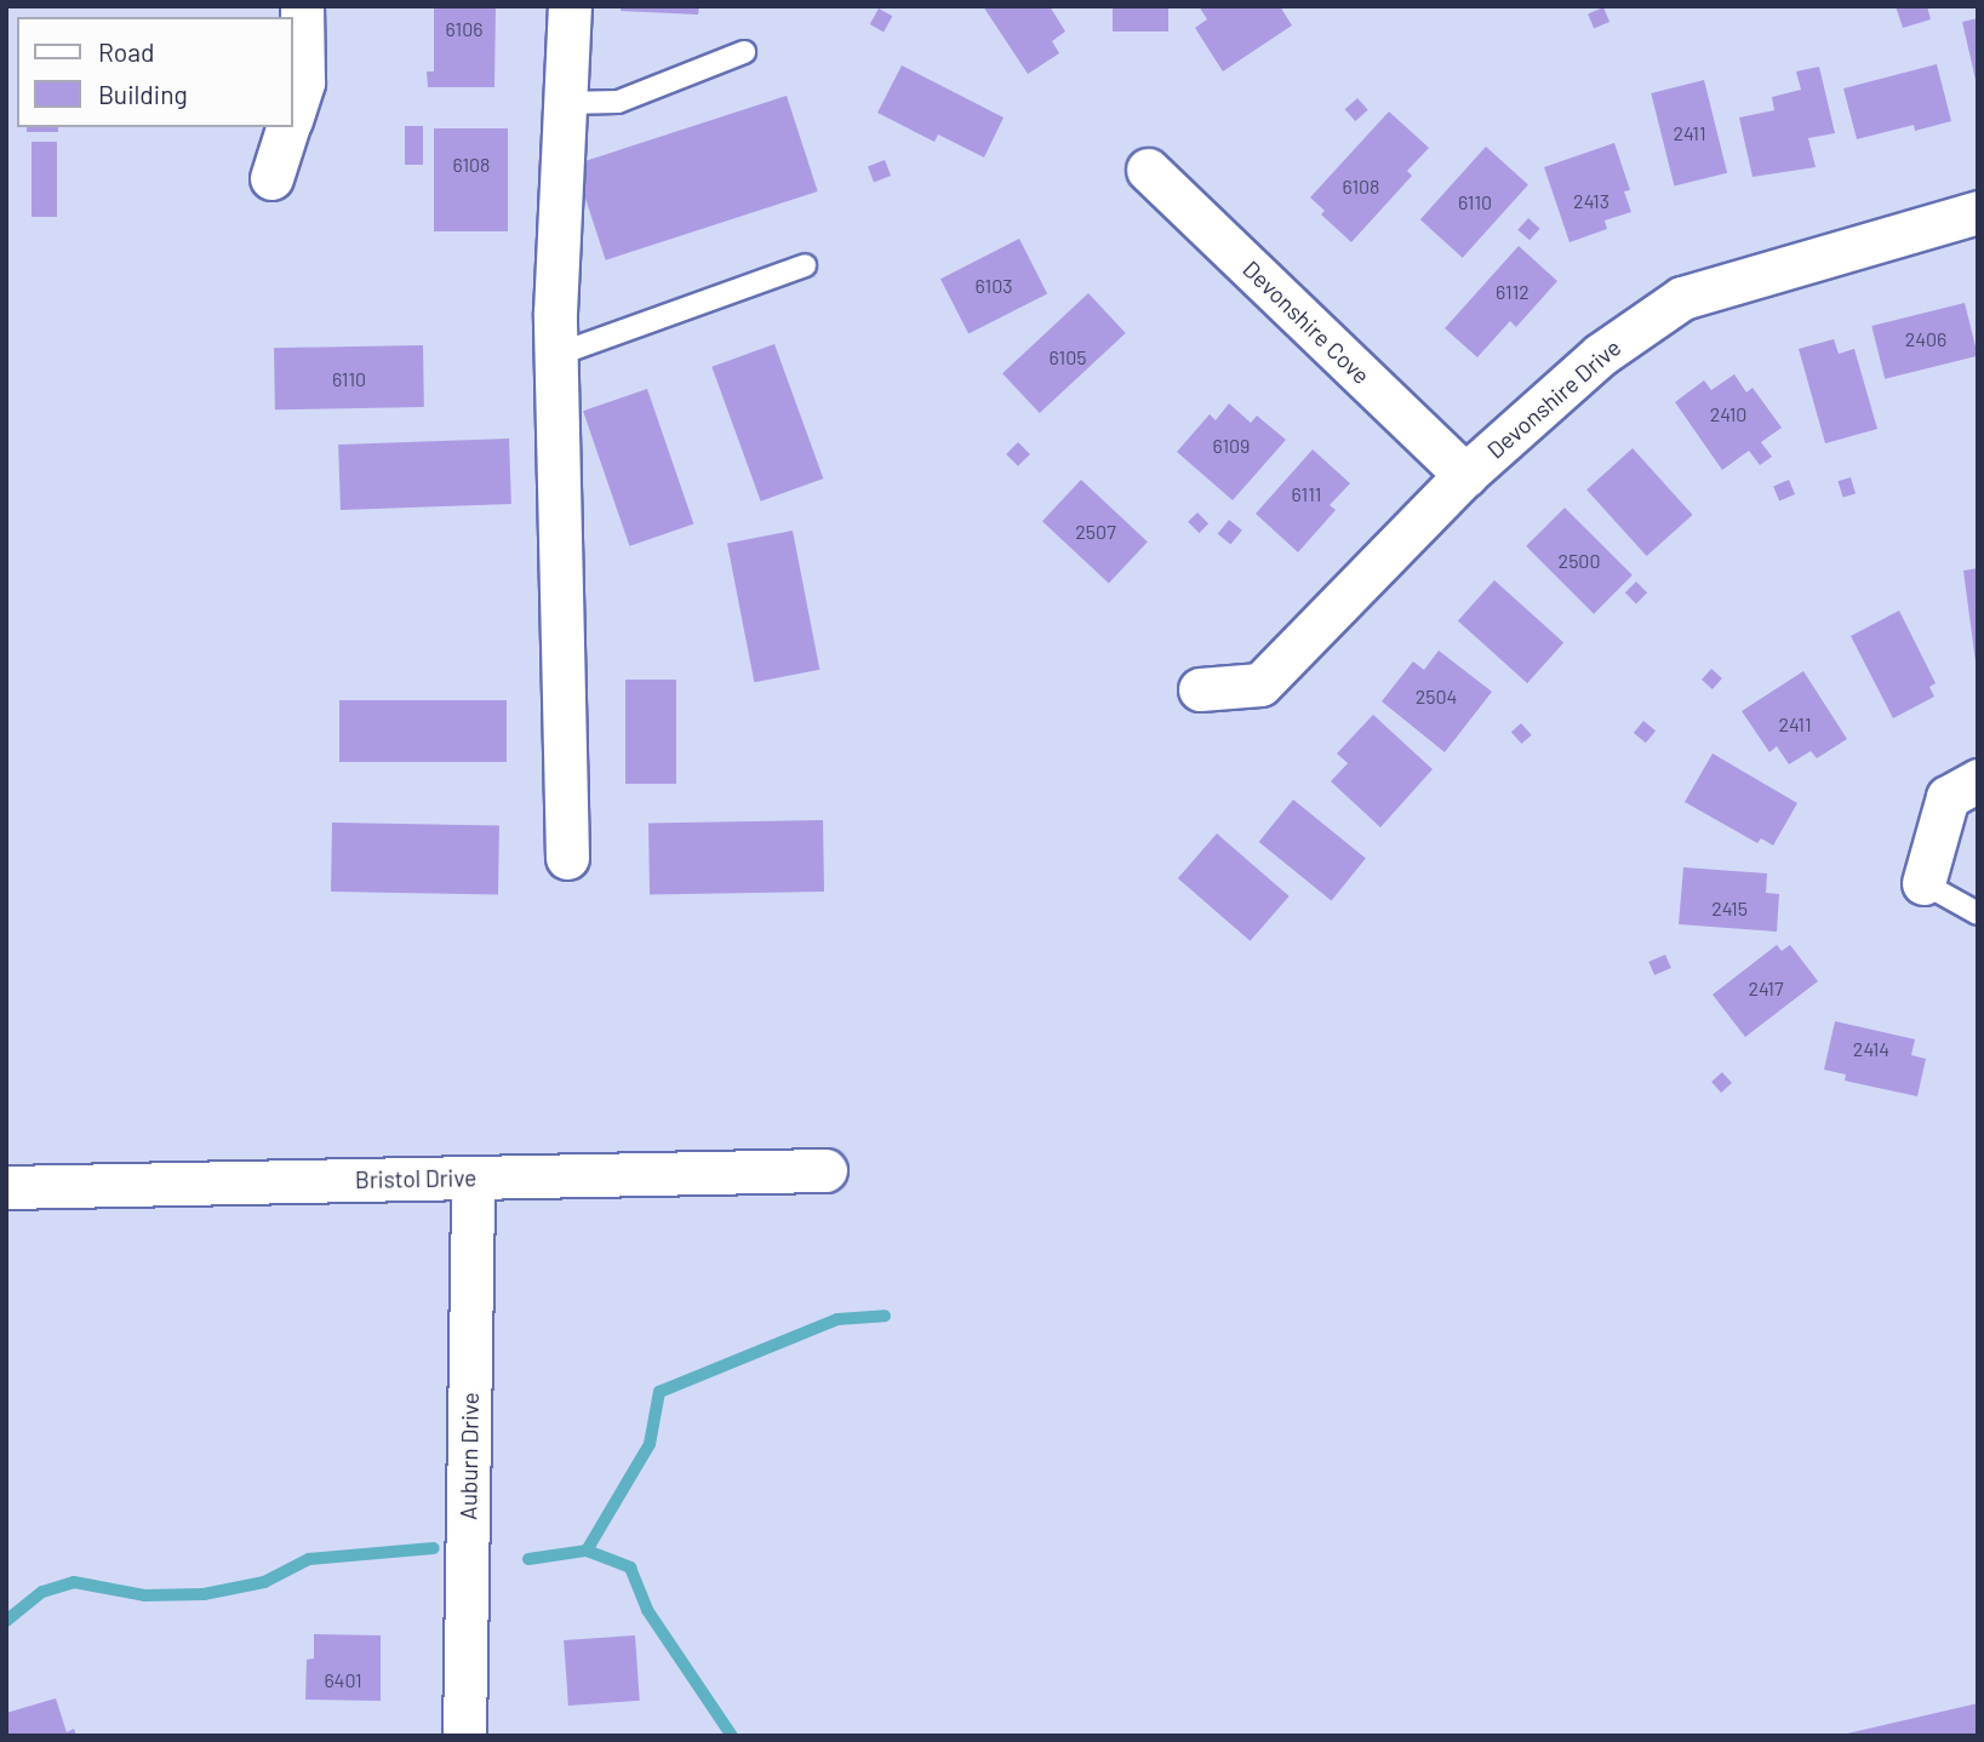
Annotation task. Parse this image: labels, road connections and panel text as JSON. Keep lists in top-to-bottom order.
{
  "streets": {
    "street": [
      "Devonshire Cove",
      "Devonshire Drive",
      "Bristol Drive",
      "Auburn Drive"
    ]
  },
  "crossings": [
    ["Devonshire Cove", "Devonshire Drive"],
    ["Bristol Drive", "Auburn Drive"]
  ],
  "house_numbers": [
    "6106",
    "2411",
    "6108",
    "6108",
    "2413",
    "6110",
    "6103",
    "6112",
    "2406",
    "6105",
    "6110",
    "2410",
    "6109",
    "6111",
    "2507",
    "2500",
    "2504",
    "2411",
    "2415",
    "2417",
    "2414",
    "6401"
  ],
  "legend": ["Road", "Building"]
}
